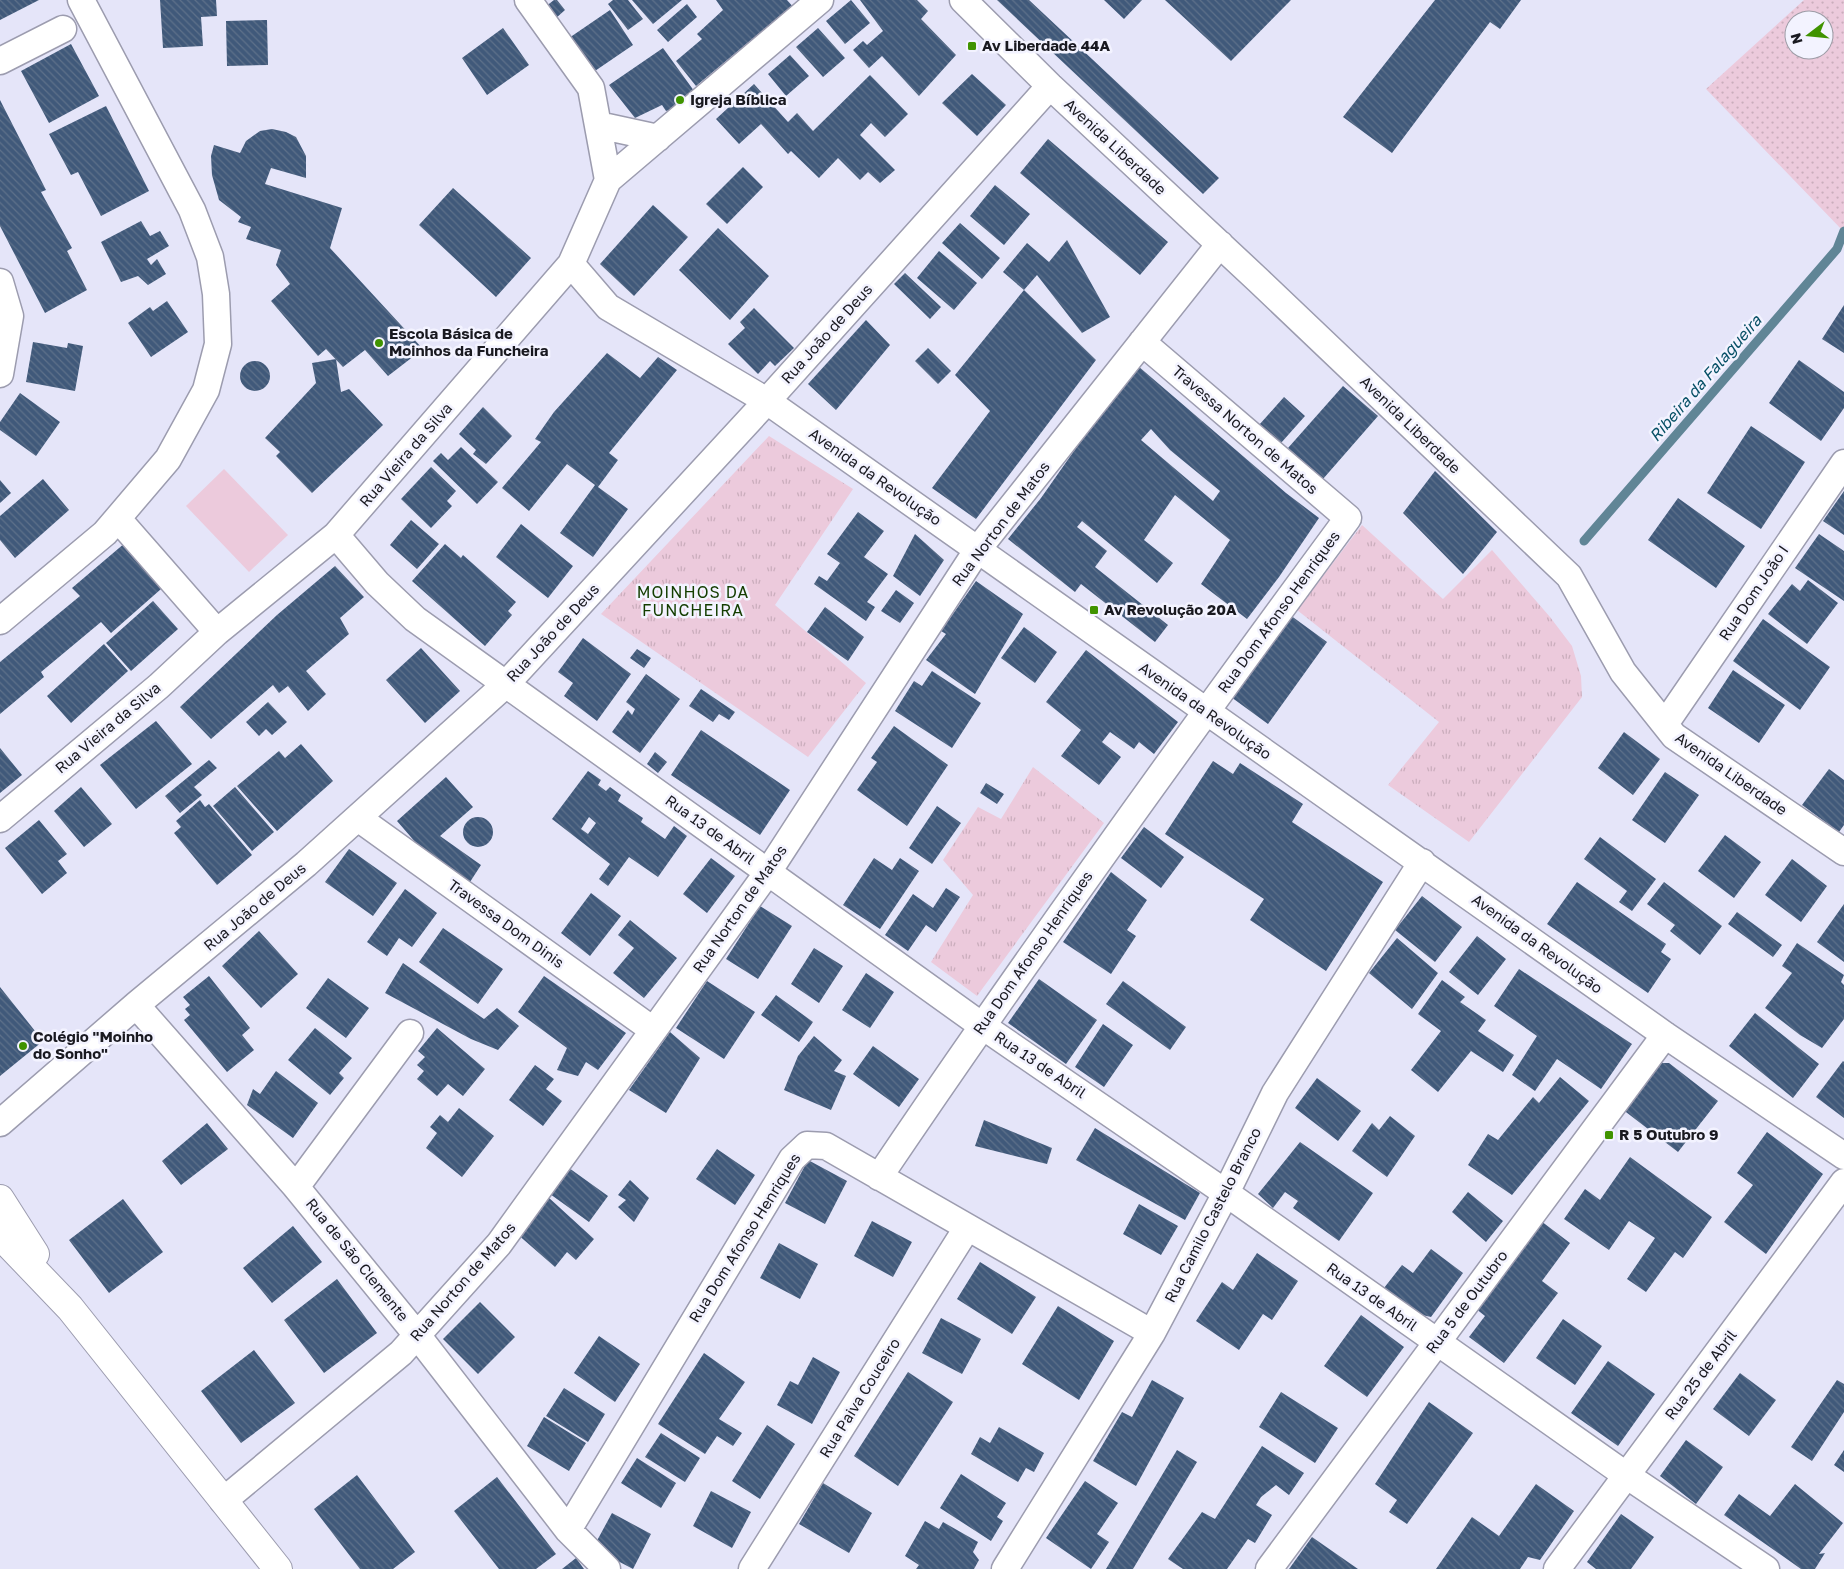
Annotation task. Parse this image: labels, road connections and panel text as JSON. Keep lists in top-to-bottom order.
{
  "streets": {
    "street": [
      "Avenida Liberdade",
      "Rua João de Deus",
      "Travessa Norton de Matos",
      "Rua Vieira da Silva",
      "Avenida da Revolução",
      "Rua Norton de Matos",
      "Rua Dom João I",
      "Rua Dom Afonso Henriques",
      "Rua 13 de Abril",
      "Travessa Dom Dinis",
      "Rua Camilo Castelo Branco",
      "Rua de São Clemente",
      "Rua 5 de Outubro",
      "Rua 25 de Abril",
      "Rua Paiva Couceiro"
    ]
  },
  "crossings": [
    ["Avenida Liberdade", "Rua João de Deus"],
    ["Avenida Liberdade", "Rua Norton de Matos"],
    ["Avenida Liberdade", "Rua Dom João I"],
    ["Rua João de Deus", "Avenida da Revolução"],
    ["Rua João de Deus", "Rua 13 de Abril"],
    ["Rua João de Deus", "Travessa Dom Dinis"],
    ["Rua João de Deus", "Rua de São Clemente"],
    ["Travessa Norton de Matos", "Rua Norton de Matos"],
    ["Travessa Norton de Matos", "Rua Dom Afonso Henriques"],
    ["Rua Vieira da Silva", "Avenida da Revolução"],
    ["Rua Vieira da Silva", "Rua 13 de Abril"],
    ["Avenida da Revolução", "Rua Norton de Matos"],
    ["Avenida da Revolução", "Rua Dom Afonso Henriques"],
    ["Avenida da Revolução", "Rua Camilo Castelo Branco"],
    ["Avenida da Revolução", "Rua 5 de Outubro"],
    ["Rua Norton de Matos", "Rua 13 de Abril"],
    ["Rua Norton de Matos", "Travessa Dom Dinis"],
    ["Rua Norton de Matos", "Rua de São Clemente"],
    ["Rua Dom Afonso Henriques", "Rua 13 de Abril"],
    ["Rua Dom Afonso Henriques", "Rua de São Clemente"],
    ["Rua 13 de Abril", "Rua Camilo Castelo Branco"],
    ["Rua 13 de Abril", "Rua 5 de Outubro"],
    ["Rua 13 de Abril", "Rua 25 de Abril"]
  ],
  "districts": ["MOINHOS DA FUNCHEIRA"],
  "water": ["Ribeira da Falagueira"],
  "places": {
    "transit": ["Av Liberdade 44A", "Av Revolução 20A", "R 5 Outubro 9"],
    "other": ["Igreja Bíblica", "Escola Básica de Moinhos da Funcheira", "Colégio \"Moinho do Sonho\""]
  },
  "north": "left"
}
